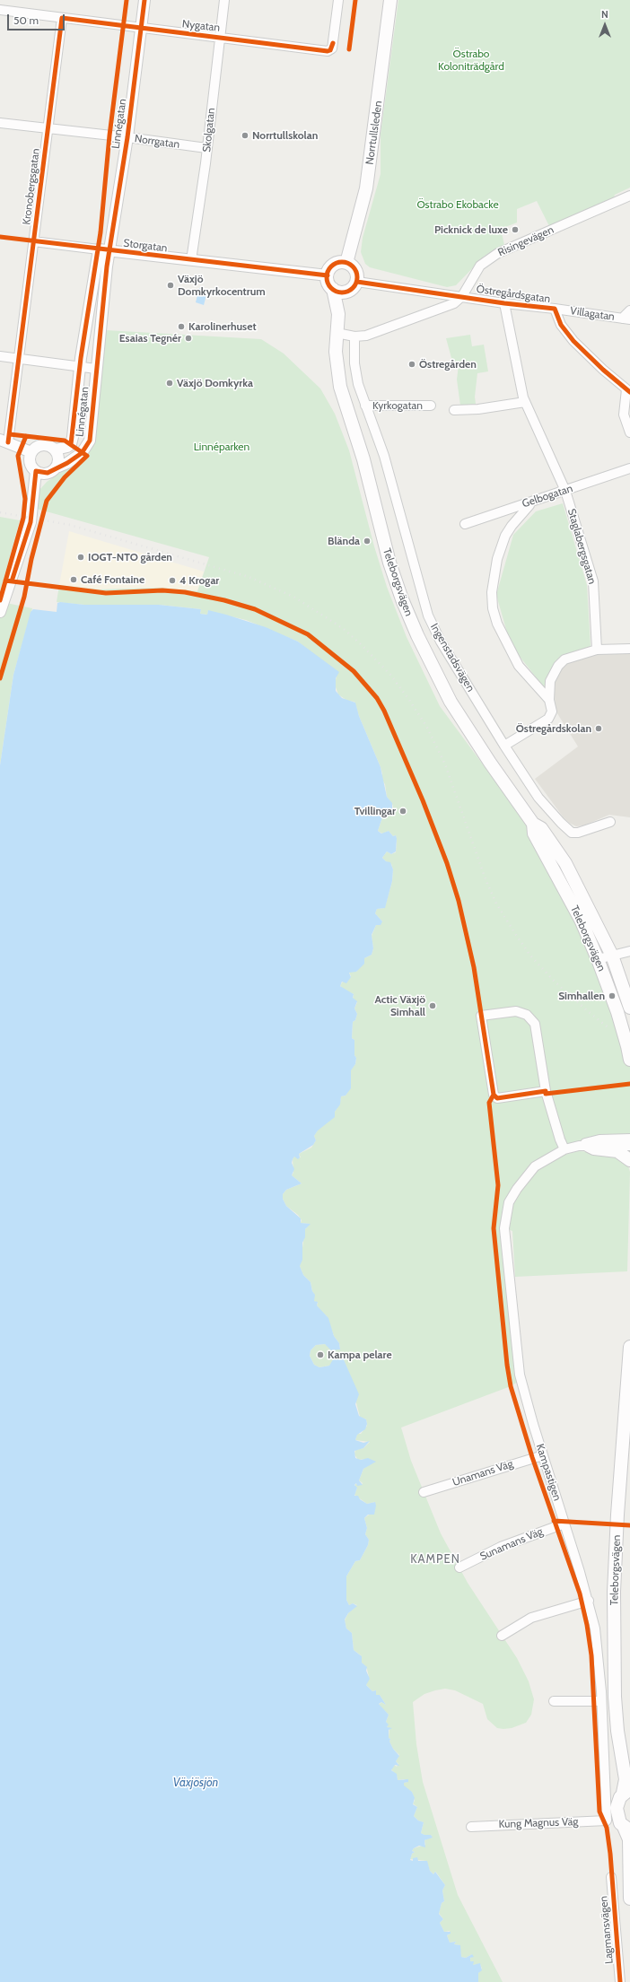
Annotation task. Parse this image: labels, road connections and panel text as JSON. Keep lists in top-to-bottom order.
{
  "streets": {
    "main road": ["Norrtullsleden", "Teleborgsvägen"],
    "street": [
      "Nygatan",
      "Linnégatan",
      "Skolgatan",
      "Norrgatan",
      "Kronobergsgatan",
      "Risingevägen",
      "Storgatan",
      "Östregårdsgatan",
      "Villagatan",
      "Kyrkogatan",
      "Gelbogatan",
      "Staglabergsgatan",
      "Ingenstadsvägen",
      "Kampastigen",
      "Unamans Väg",
      "Sunamans Väg",
      "Kung Magnus Väg",
      "Lagmansvägen"
    ]
  },
  "crossings": [
    ["Nygatan", "Linnégatan"],
    ["Nygatan", "Skolgatan"],
    ["Nygatan", "Kronobergsgatan"],
    ["Linnégatan", "Norrgatan"],
    ["Linnégatan", "Storgatan"],
    ["Skolgatan", "Norrgatan"],
    ["Skolgatan", "Storgatan"],
    ["Norrtullsleden", "Östregårdsgatan"],
    ["Norrtullsleden", "Teleborgsvägen"],
    ["Norrgatan", "Kronobergsgatan"],
    ["Kronobergsgatan", "Storgatan"],
    ["Risingevägen", "Östregårdsgatan"],
    ["Risingevägen", "Teleborgsvägen"],
    ["Risingevägen", "Ingenstadsvägen"],
    ["Östregårdsgatan", "Villagatan"],
    ["Östregårdsgatan", "Staglabergsgatan"],
    ["Östregårdsgatan", "Teleborgsvägen"],
    ["Kyrkogatan", "Ingenstadsvägen"],
    ["Gelbogatan", "Staglabergsgatan"],
    ["Kampastigen", "Unamans Väg"],
    ["Kampastigen", "Sunamans Väg"],
    ["Kampastigen", "Kung Magnus Väg"]
  ],
  "districts": ["KAMPEN"],
  "water": ["Växjösjön"],
  "parks": ["Östrabo Koloniträdgård", "Östrabo Ekobacke", "Linnéparken"],
  "places": [
    "Norrtullskolan",
    "Picknick de luxe",
    "Växjö Domkyrkocentrum",
    "Karolinerhuset",
    "Esaias Tegnér",
    "Östregården",
    "Växjö Domkyrka",
    "Blända",
    "IOGT-NTO gården",
    "Café Fontaine",
    "4 Krogar",
    "Östregårdskolan",
    "Tvillingar",
    "Simhallen",
    "Actic Växjö Simhall",
    "Kampa pelare"
  ],
  "scale_bar": "50 m",
  "north": "top"
}
